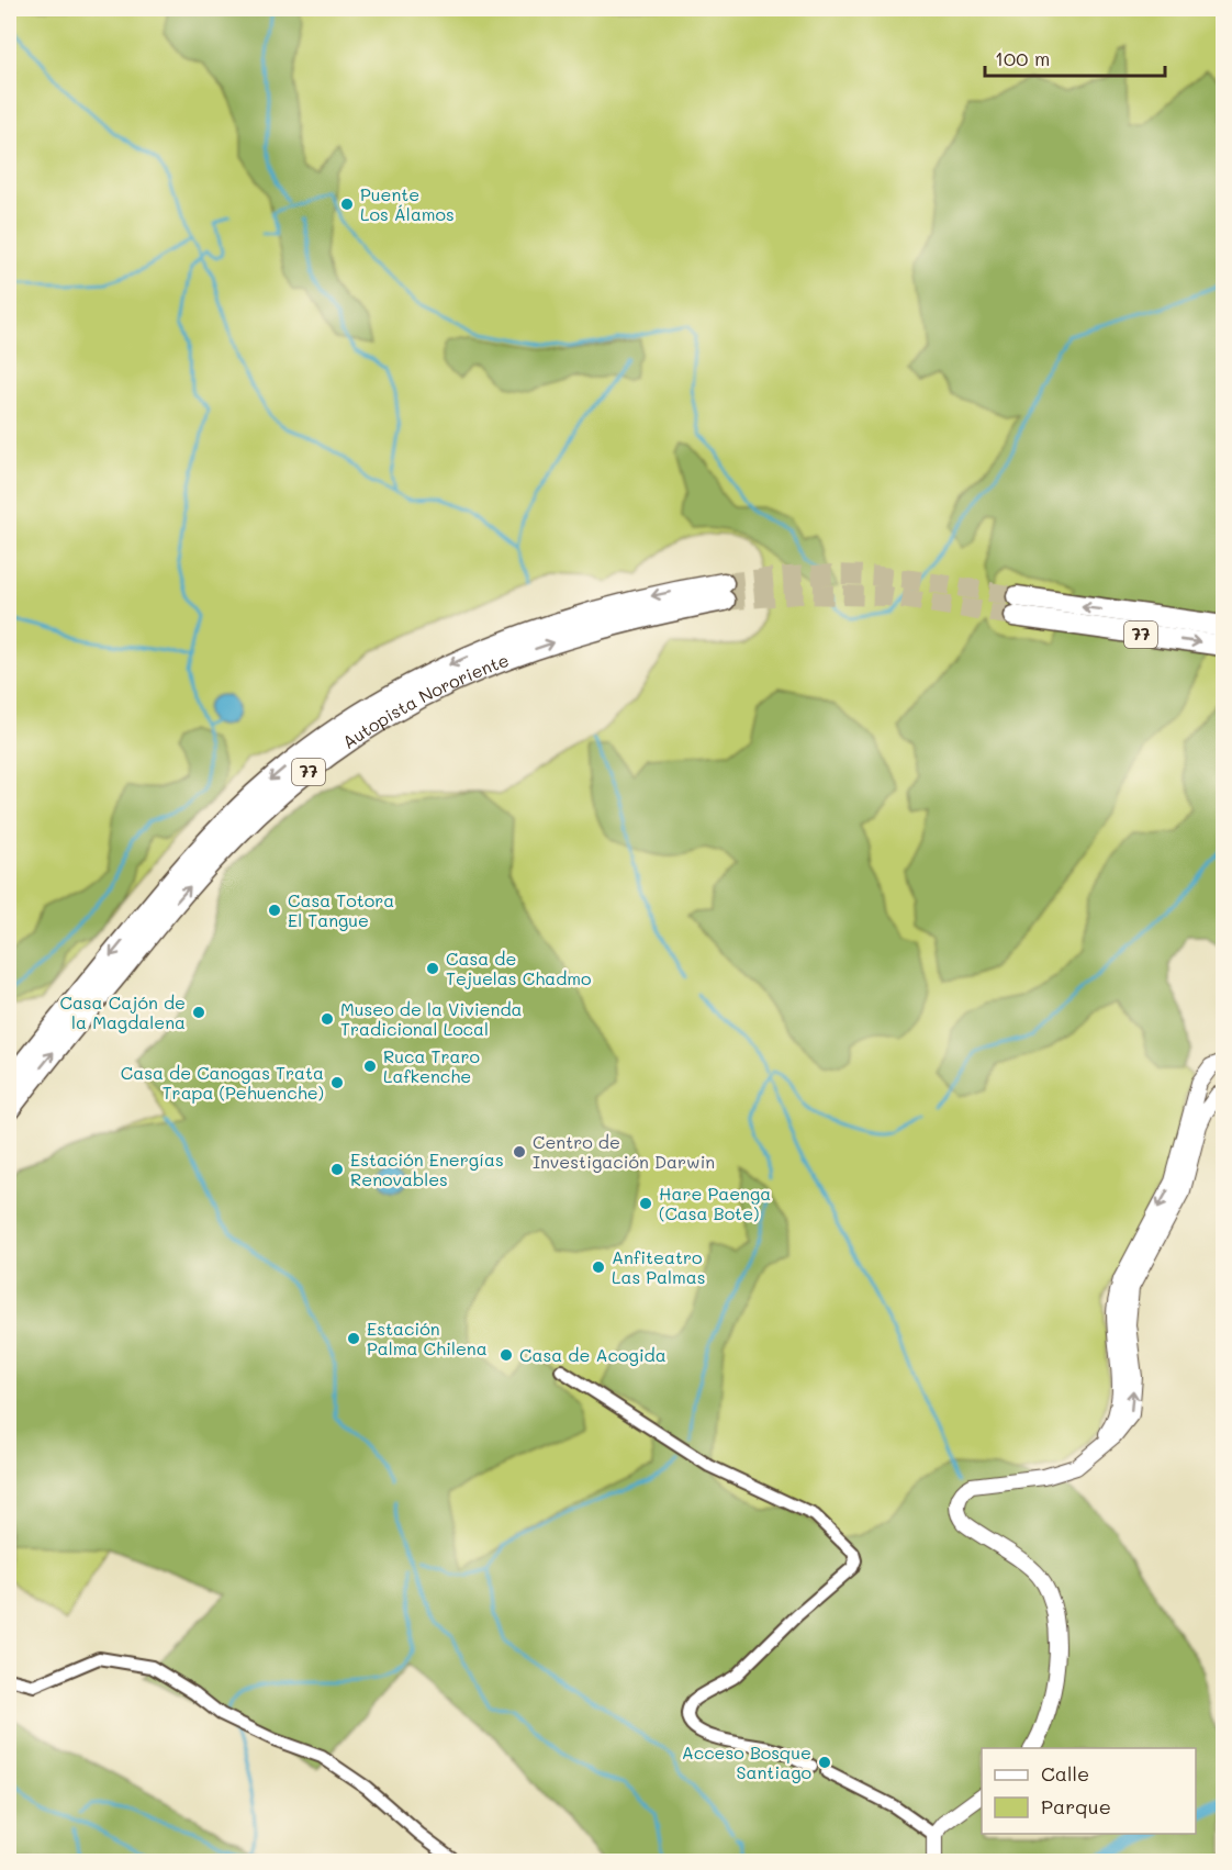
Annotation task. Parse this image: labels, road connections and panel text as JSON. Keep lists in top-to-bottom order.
{
  "streets": {
    "highway": ["77", "Autopista Nororiente"]
  },
  "places": [
    "Puente Los Álamos",
    "Casa Totora El Tangue",
    "Casa de Tejuelas Chadmo",
    "Casa Cajón de la Magdalena",
    "Museo de la Vivienda Tradicional Local",
    "Ruca Traro Lafkenche",
    "Casa de Canogas Trata Trapa (Pehuenche)",
    "Centro de Investigación Darwin",
    "Estación Energías Renovables",
    "Hare Paenga (Casa Bote)",
    "Anfiteatro Las Palmas",
    "Estación Palma Chilena",
    "Casa de Acogida",
    "Acceso Bosque Santiago"
  ],
  "legend": ["Calle", "Parque"],
  "scale_bar": "100 m"
}
